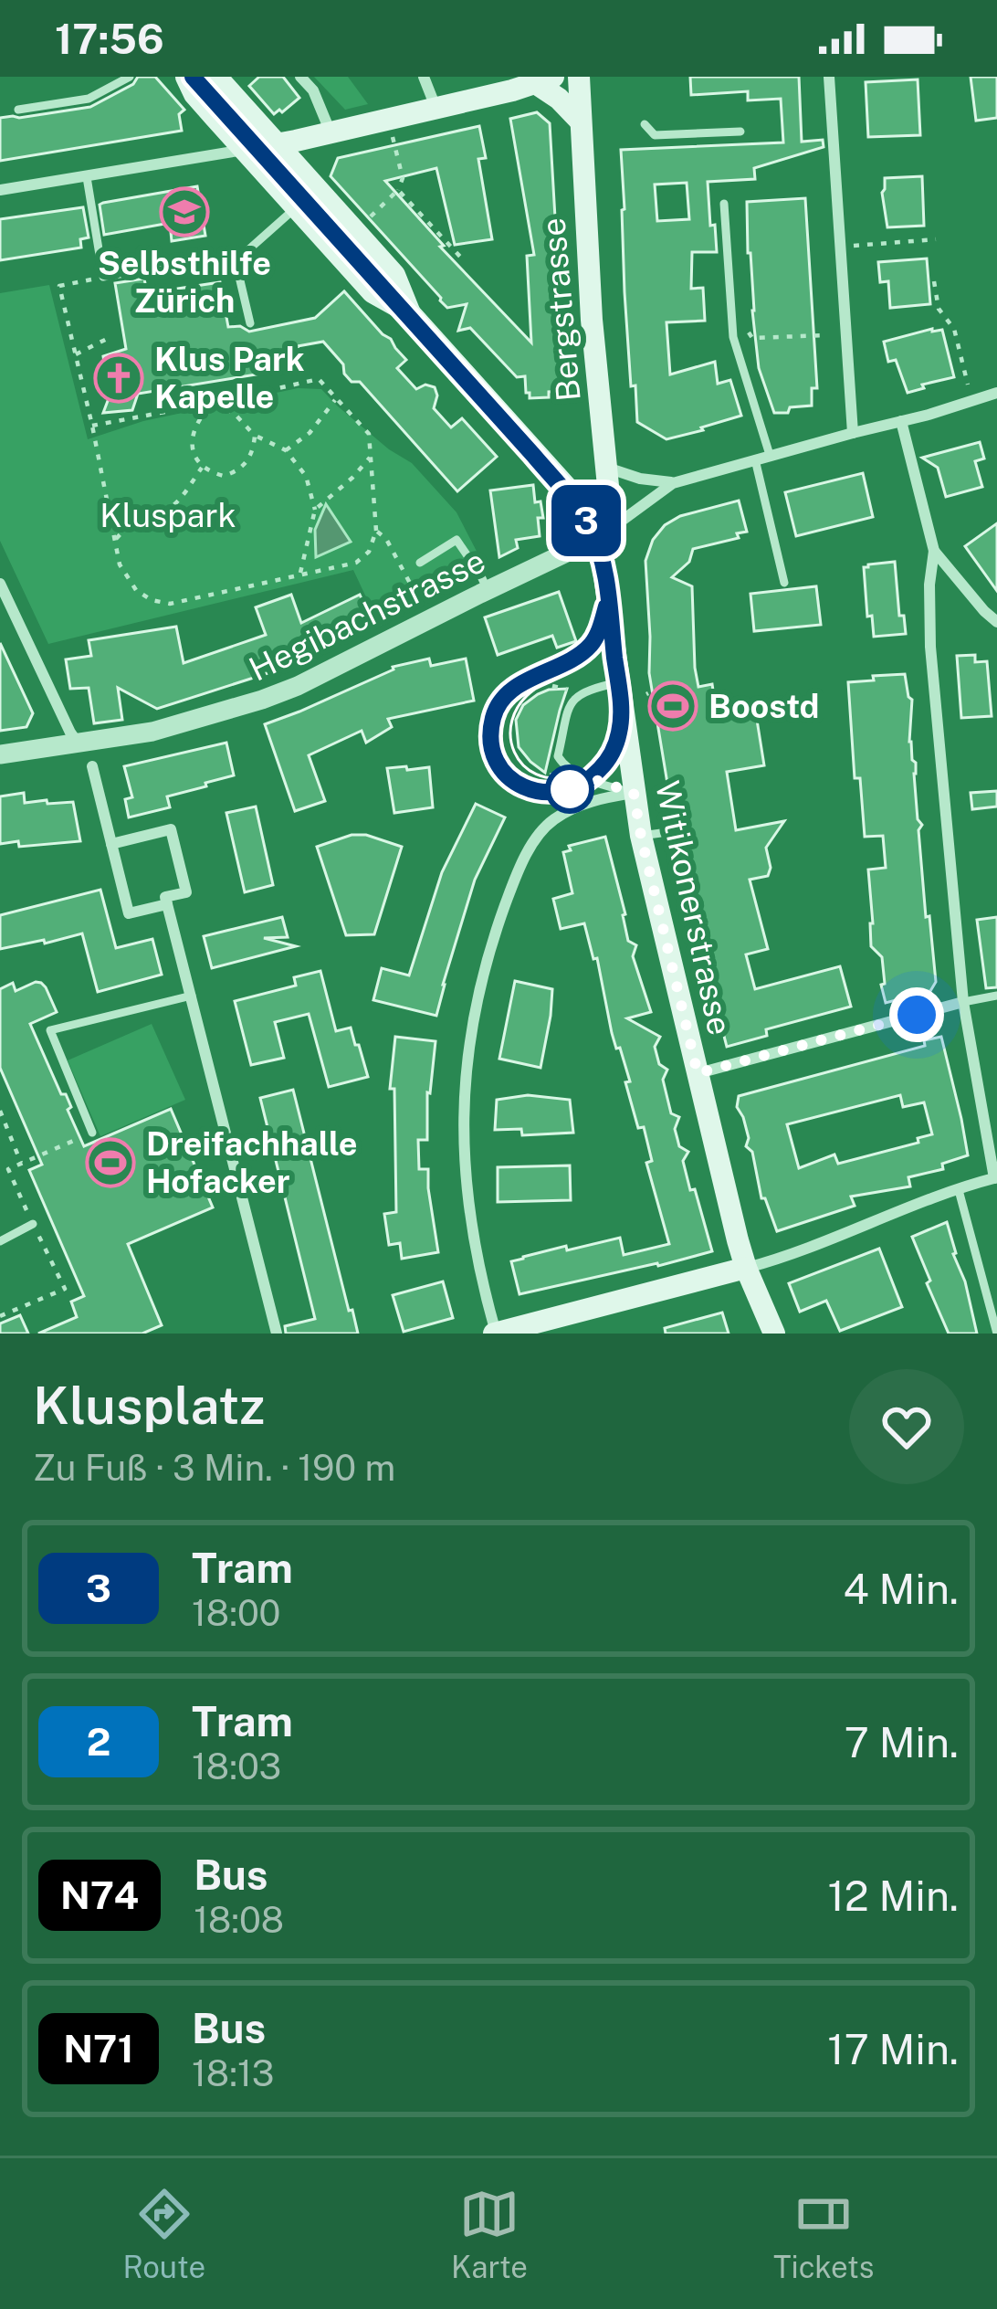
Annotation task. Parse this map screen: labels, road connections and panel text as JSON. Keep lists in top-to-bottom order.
{
  "streets": {
    "main road": ["Bergstrasse", "Witikonerstrasse"],
    "street": ["Hegibachstrasse"]
  },
  "crossings": [
    ["Bergstrasse", "Hegibachstrasse"],
    ["Bergstrasse", "Witikonerstrasse"],
    ["Hegibachstrasse", "Witikonerstrasse"]
  ],
  "parks": ["Kluspark"],
  "places": {
    "school or university": ["Selbsthilfe Zürich"],
    "church": ["Klus Park Kapelle"],
    "sports": ["Boostd", "Dreifachhalle Hofacker"]
  },
  "lines": ["tram line 3"],
  "page": {
    "status": "17:56",
    "on_map": "3",
    "heading": ["Klusplatz", "Zu Fuß · 3 Min. · 190 m"],
    "list": [
      {
        "mark": "3",
        "name": "Tram",
        "note": "18:00",
        "value": "4 Min."
      },
      {
        "mark": "2",
        "name": "Tram",
        "note": "18:03",
        "value": "7 Min."
      },
      {
        "mark": "N74",
        "name": "Bus",
        "note": "18:08",
        "value": "12 Min."
      },
      {
        "mark": "N71",
        "name": "Bus",
        "note": "18:13",
        "value": "17 Min."
      }
    ],
    "tabs": ["Route", "Karte", "Tickets"]
  }
}
